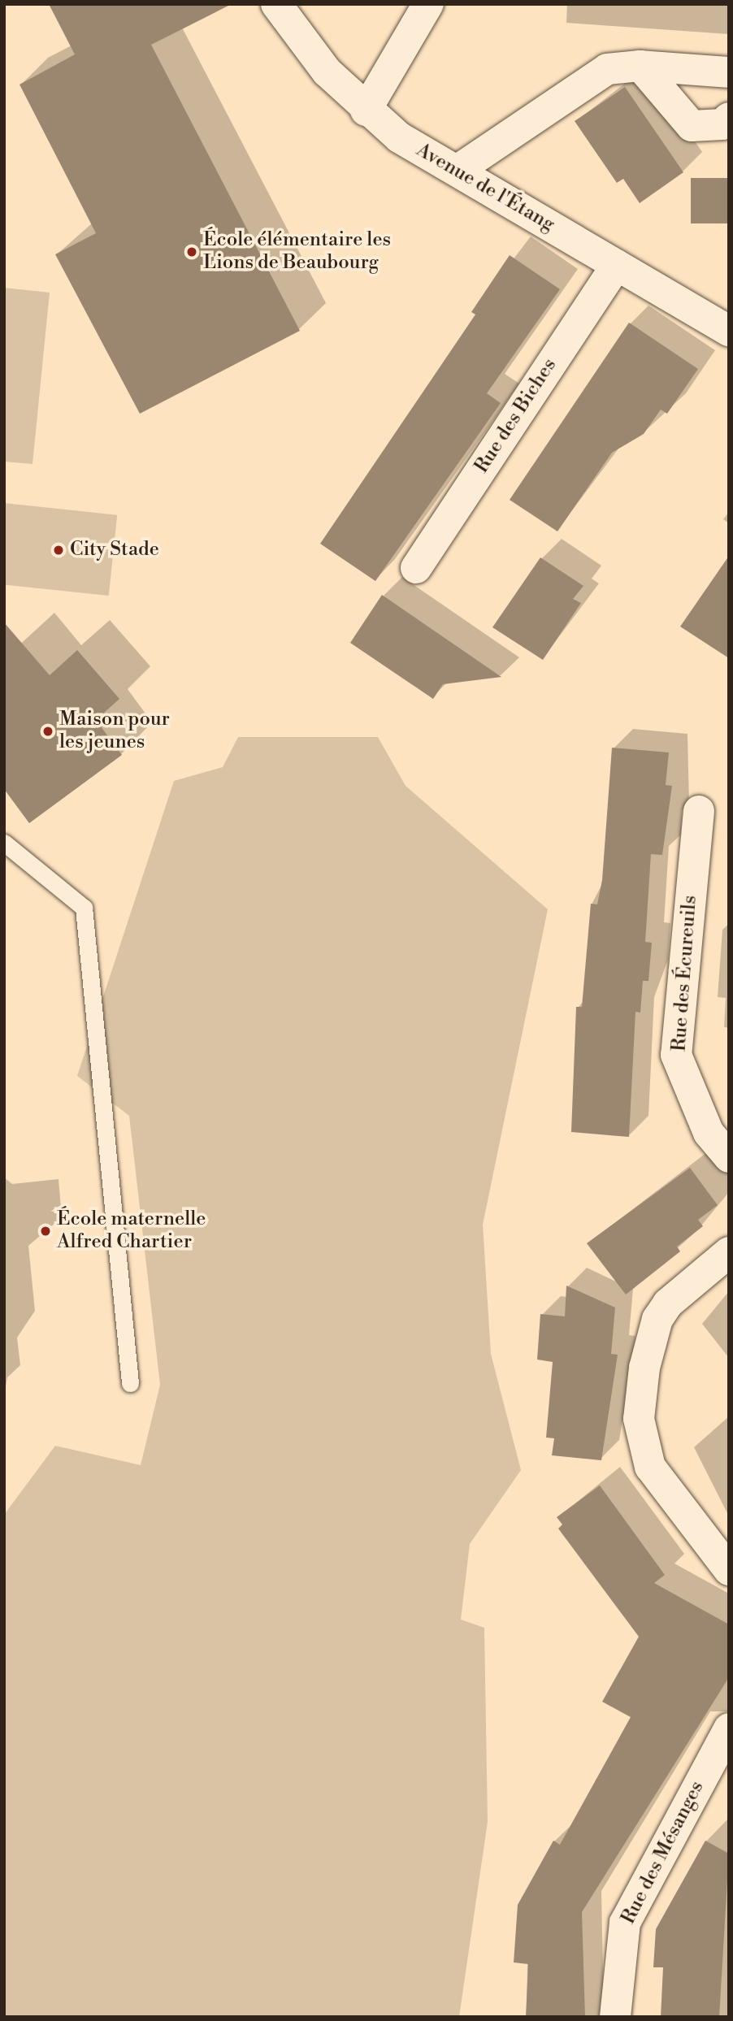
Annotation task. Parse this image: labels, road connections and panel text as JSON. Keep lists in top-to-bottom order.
{
  "streets": {
    "street": [
      "Avenue de l'Étang",
      "Rue des Biches",
      "Rue des Écureuils",
      "Rue des Mésanges"
    ]
  },
  "crossings": [
    ["Avenue de l'Étang", "Rue des Biches"]
  ],
  "places": [
    "École élémentaire les Lions de Beaubourg",
    "City Stade",
    "Maison pour les jeunes",
    "École maternelle Alfred Chartier"
  ]
}
